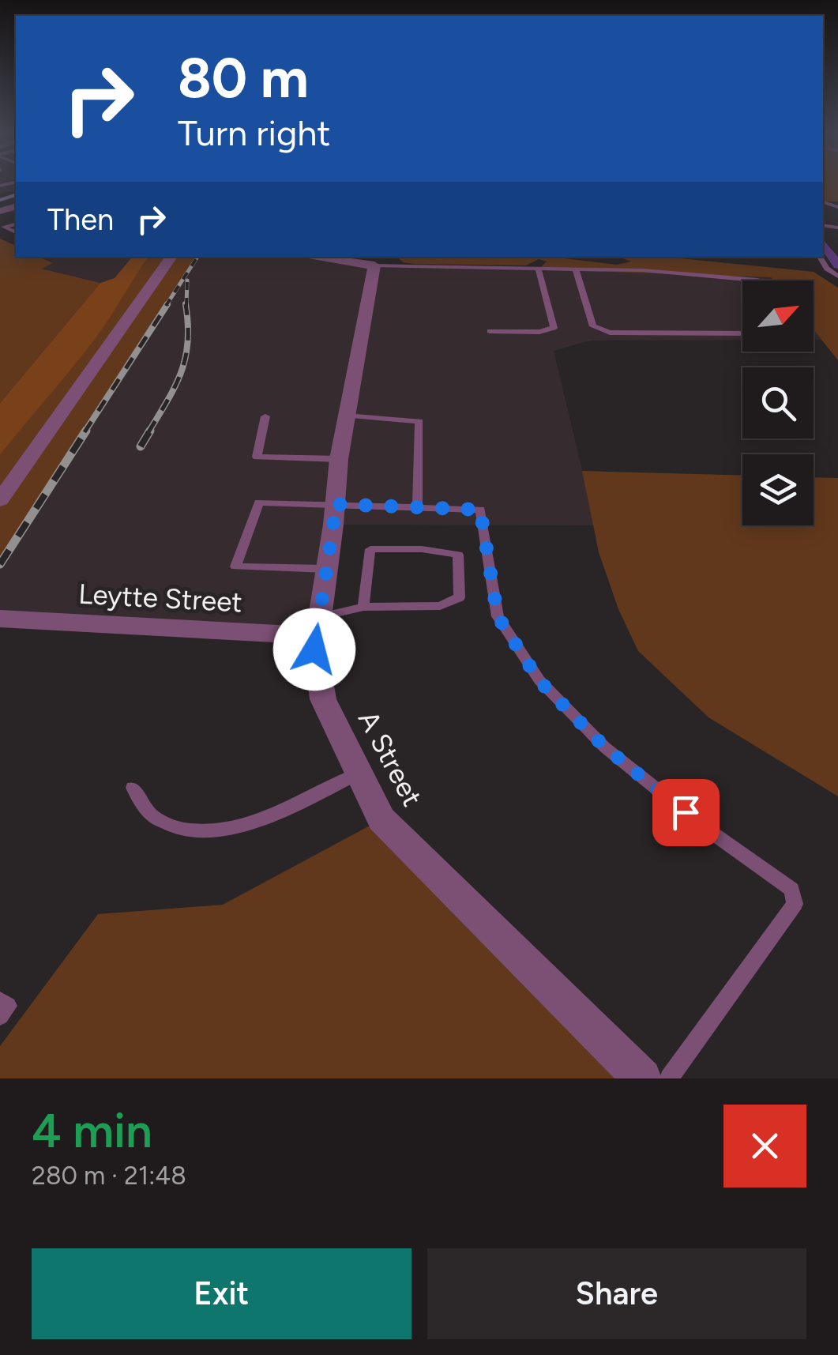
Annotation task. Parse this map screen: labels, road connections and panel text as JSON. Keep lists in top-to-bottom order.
{
  "streets": {
    "street": ["Leytte Street", "A Street"]
  },
  "crossings": [
    ["Leytte Street", "A Street"]
  ],
  "north": "top right",
  "page": {
    "turn": ["80 m", "Turn right"],
    "then": "Then",
    "heading": ["4 min", "280 m · 21:48"],
    "buttons": ["Exit", "Share"]
  }
}
